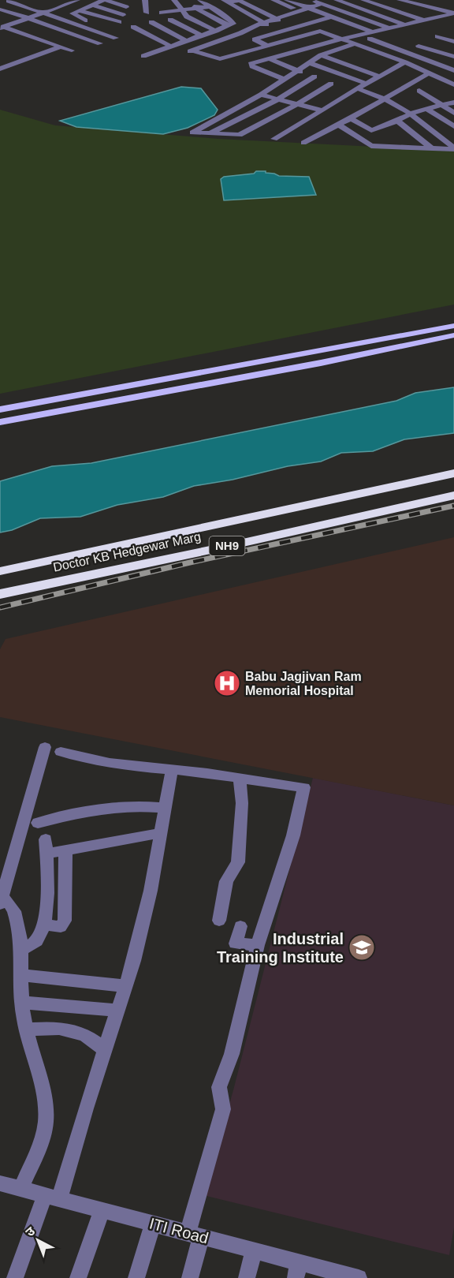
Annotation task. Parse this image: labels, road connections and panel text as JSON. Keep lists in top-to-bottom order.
{
  "streets": {
    "highway": ["NH9", "Doctor KB Hedgewar Marg"],
    "street": ["ITI Road"]
  },
  "places": {
    "hospital": ["Babu Jagjivan Ram Memorial Hospital"],
    "school or university": ["Industrial Training Institute"]
  },
  "north": "top left"
}
